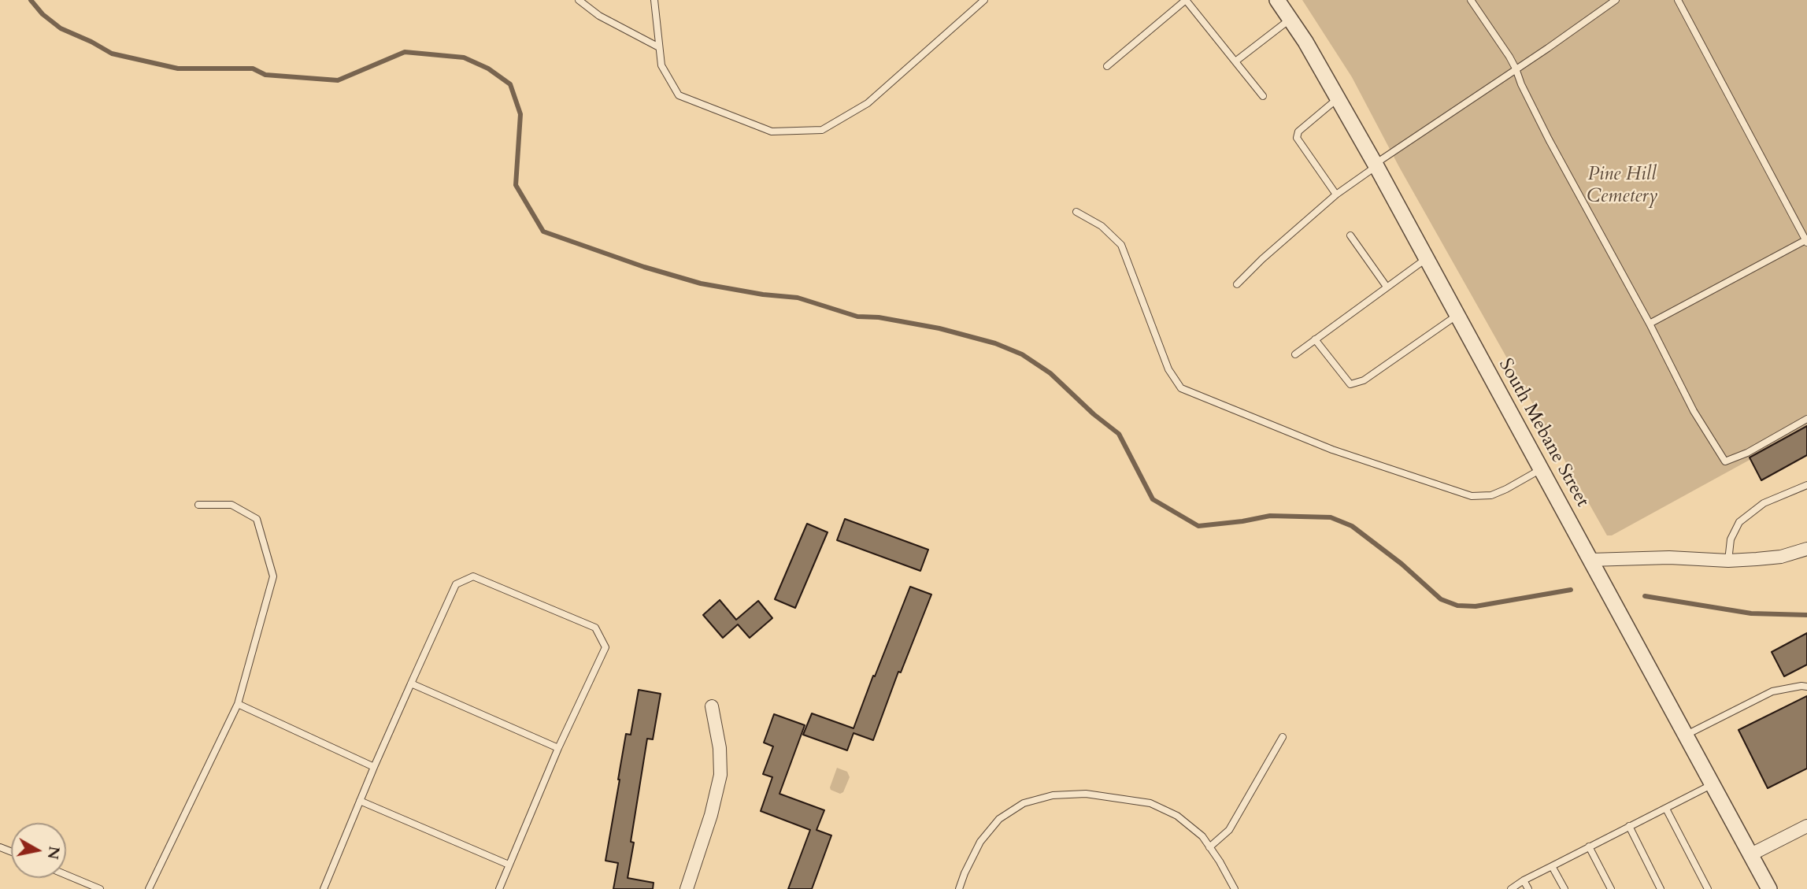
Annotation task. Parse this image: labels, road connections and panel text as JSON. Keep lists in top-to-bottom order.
{
  "streets": {
    "street": ["South Mebane Street"]
  },
  "parks": ["Pine Hill Cemetery"],
  "north": "right"
}
